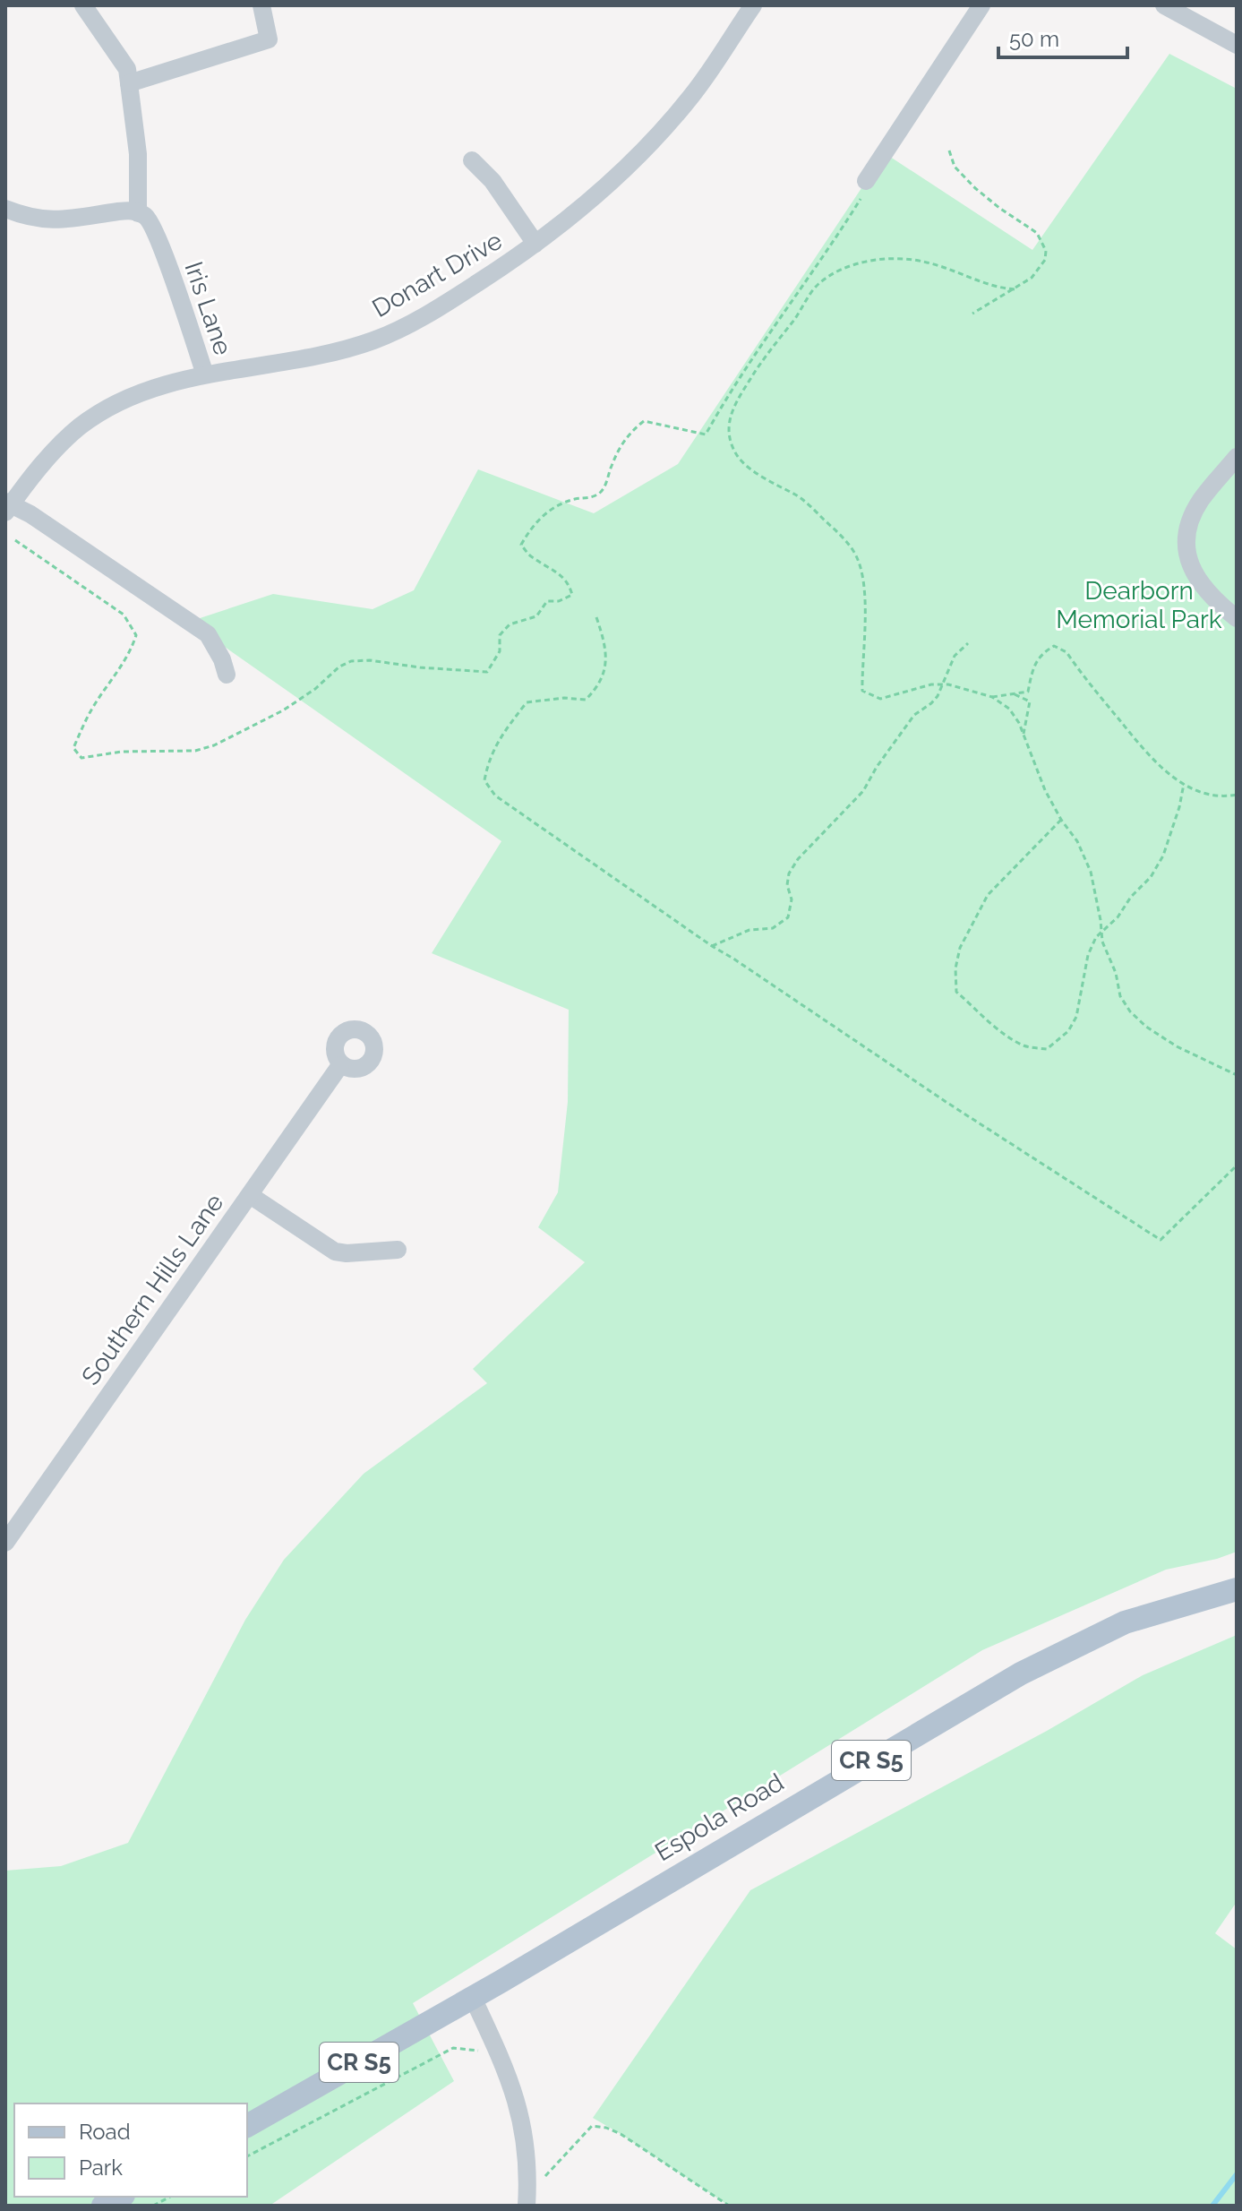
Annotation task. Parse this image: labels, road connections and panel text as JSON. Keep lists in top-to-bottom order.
{
  "streets": {
    "main road": ["CR S5", "Espola Road"],
    "street": ["Donart Drive", "Iris Lane", "Southern Hills Lane"]
  },
  "crossings": [
    ["Donart Drive", "Iris Lane"]
  ],
  "parks": ["Dearborn Memorial Park"],
  "legend": ["Road", "Park"],
  "scale_bar": "50 m"
}
